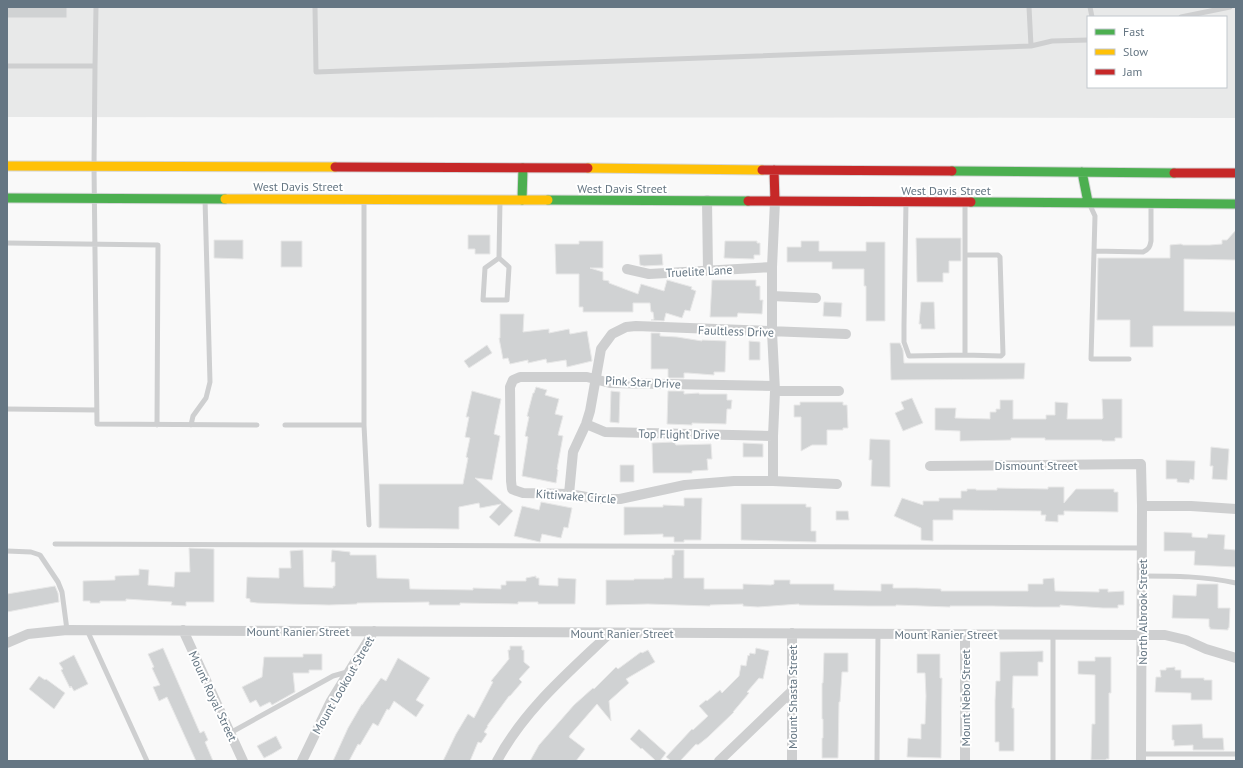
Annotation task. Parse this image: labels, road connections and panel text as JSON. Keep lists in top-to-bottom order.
{
  "streets": {
    "main road": ["West Davis Street"],
    "street": [
      "Truelite Lane",
      "Faultless Drive",
      "Pink Star Drive",
      "Top Flight Drive",
      "Dismount Street",
      "Kittiwake Circle",
      "North Albrook Street",
      "Mount Ranier Street",
      "Mount Lookout Street",
      "Mount Royal Street",
      "Mount Shasta Street",
      "Mount Nebo Street"
    ]
  },
  "crossings": [
    ["Faultless Drive", "Pink Star Drive"],
    ["Pink Star Drive", "Kittiwake Circle"],
    ["Dismount Street", "North Albrook Street"],
    ["North Albrook Street", "Mount Ranier Street"],
    ["Mount Ranier Street", "Mount Lookout Street"],
    ["Mount Ranier Street", "Mount Royal Street"],
    ["Mount Ranier Street", "Mount Shasta Street"],
    ["Mount Ranier Street", "Mount Nebo Street"]
  ],
  "legend": ["Fast", "Slow", "Jam"]
}
